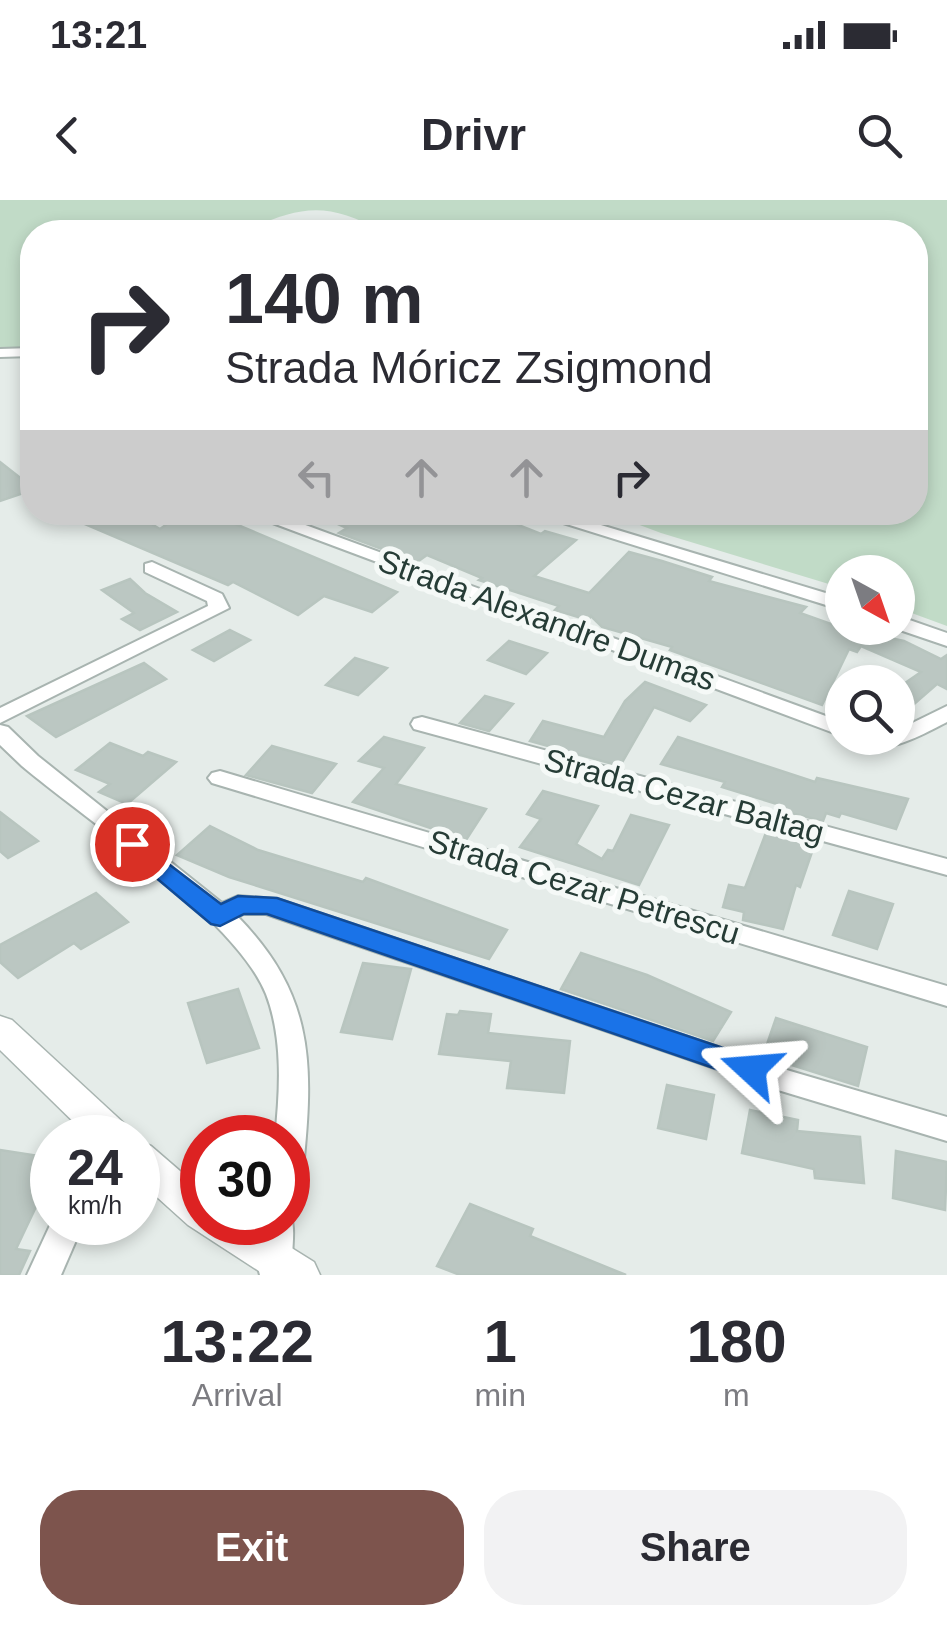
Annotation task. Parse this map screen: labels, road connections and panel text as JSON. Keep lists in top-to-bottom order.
{
  "streets": {
    "street": ["Strada Alexandre Dumas", "Strada Cezar Baltag", "Strada Cezar Petrescu"]
  },
  "north": "bottom right",
  "page": {
    "status": "13:21",
    "header": "Drivr",
    "turn": ["140 m", "Strada Móricz Zsigmond"],
    "speed": "24 km/h",
    "limit": "30",
    "eta": [
      "13:22",
      "Arrival",
      "1",
      "min",
      "180",
      "m"
    ],
    "buttons": ["Exit", "Share"]
  }
}
